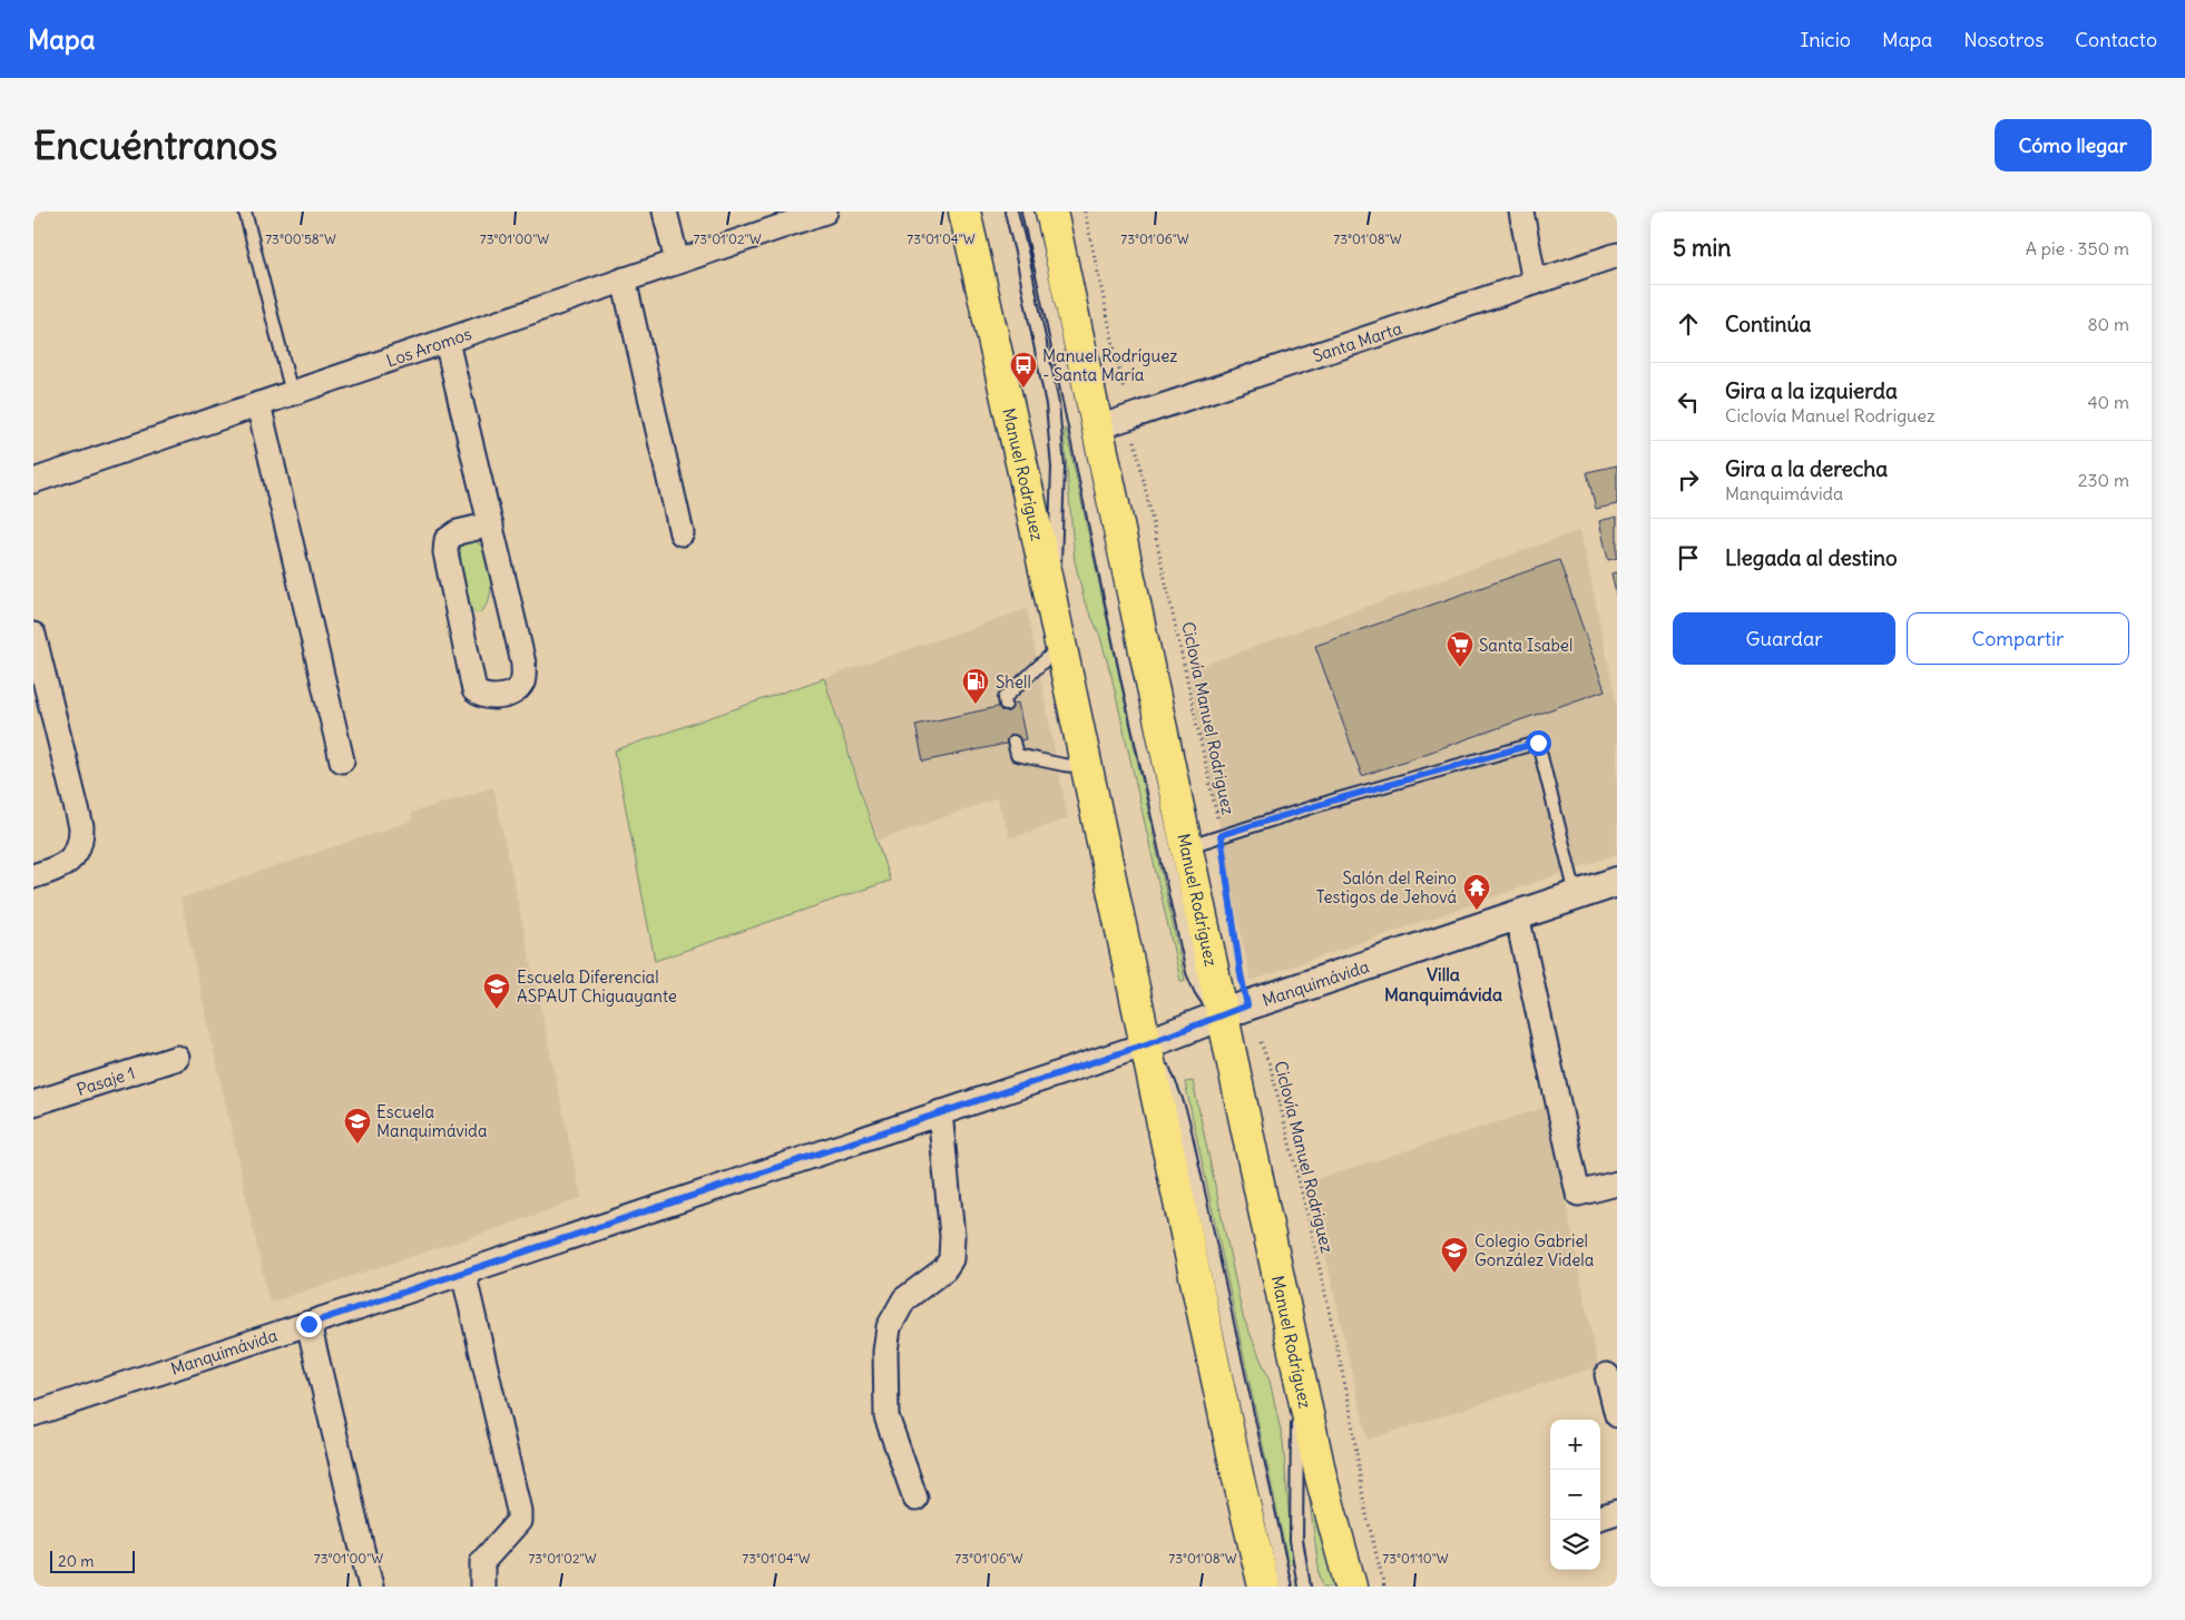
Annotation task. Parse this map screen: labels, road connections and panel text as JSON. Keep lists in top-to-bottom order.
{
  "streets": {
    "main road": ["Manuel Rodríguez"],
    "street": [
      "Santa Marta",
      "Los Aromos",
      "Manquimávida",
      "Pasaje 1"
    ],
    "path": ["Ciclovía Manuel Rodriguez"]
  },
  "crossings": [
    ["Santa Marta", "Manuel Rodríguez"],
    ["Santa Marta", "Ciclovía Manuel Rodriguez"],
    ["Manuel Rodríguez", "Ciclovía Manuel Rodriguez"],
    ["Manuel Rodríguez", "Manquimávida"],
    ["Ciclovía Manuel Rodriguez", "Manquimávida"]
  ],
  "districts": ["Villa Manquimávida"],
  "places": {
    "bus stop": ["Manuel Rodríguez - Santa María"],
    "supermarket": ["Santa Isabel"],
    "fuel station": ["Shell"],
    "temple": ["Salón del Reino Testigos de Jehová"],
    "school or university": ["Escuela Diferencial ASPAUT Chiguayante", "Escuela Manquimávida", "Colegio Gabriel González Videla"]
  },
  "scale_bar": "20 m",
  "page": {
    "header": "Mapa",
    "nav": [
      "Inicio",
      "Mapa",
      "Nosotros",
      "Contacto"
    ],
    "buttons": [
      "Cómo llegar",
      ["Guardar", "Compartir"]
    ],
    "title": "Encuéntranos",
    "heading": ["5 min", "A pie · 350 m"],
    "list": [
      ["Continúa", "80 m"],
      ["Gira a la izquierda", "Ciclovía Manuel Rodriguez", "40 m"],
      ["Gira a la derecha", "Manquimávida", "230 m"],
      "Llegada al destino"
    ],
    "map_buttons": ["+", "−"],
    "scale": "20 m"
  },
  "coordinates": [
    "73°00'58\"W",
    "73°01'00\"W",
    "73°01'02\"W",
    "73°01'04\"W",
    "73°01'06\"W",
    "73°01'08\"W",
    "73°01'10\"W"
  ]
}
